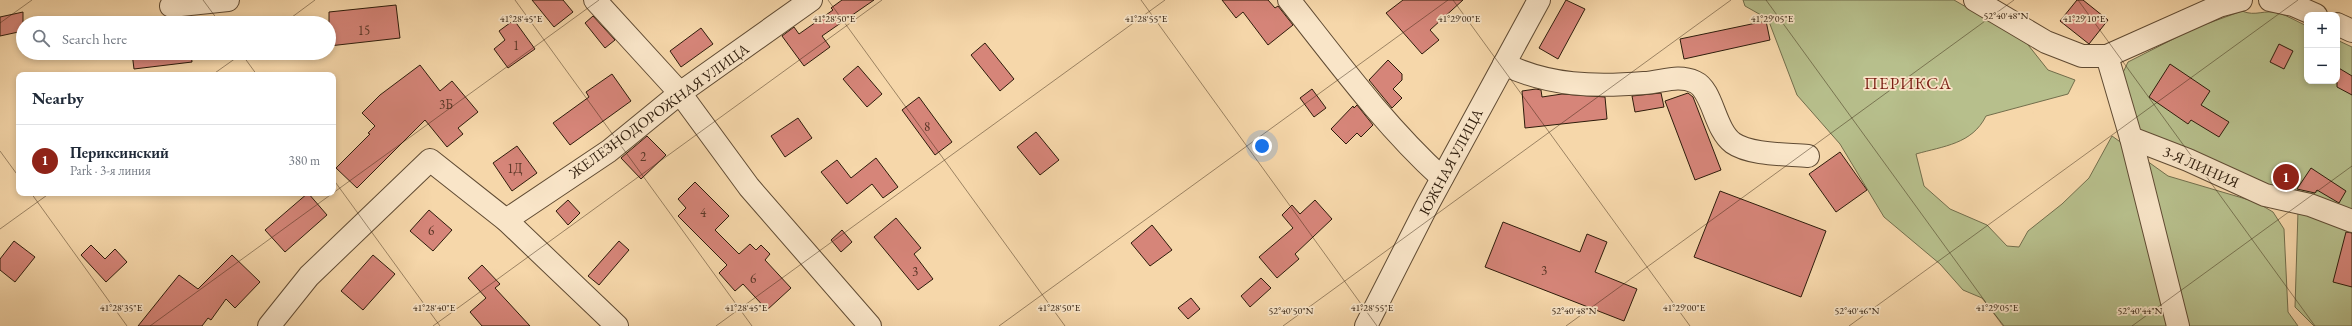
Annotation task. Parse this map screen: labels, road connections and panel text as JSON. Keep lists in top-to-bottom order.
{
  "streets": {
    "street": ["ЖЕЛЕЗНОДОРОЖНАЯ УЛИЦА", "ЮЖНАЯ УЛИЦА", "3-Я ЛИНИЯ"]
  },
  "districts": ["ПЕРИКСА"],
  "house_numbers": [
    "15",
    "1",
    "3Б",
    "8",
    "2",
    "1Д",
    "4",
    "6",
    "3",
    "3",
    "6"
  ],
  "page": {
    "map_buttons": ["+", "−"],
    "search": "Search here",
    "heading": "Nearby",
    "list": [
      {
        "mark": "1",
        "name": "Периксинский",
        "note": "Park · 3-я линия",
        "value": "380 m"
      }
    ],
    "pins": "1"
  },
  "coordinates": [
    "52°40'48\"N",
    "41°29'10\"E",
    "41°28'45\"E",
    "41°28'50\"E",
    "41°28'55\"E",
    "41°29'00\"E",
    "41°29'05\"E",
    "41°28'35\"E",
    "41°28'40\"E",
    "52°40'50\"N",
    "52°40'46\"N",
    "52°40'44\"N"
  ]
}
